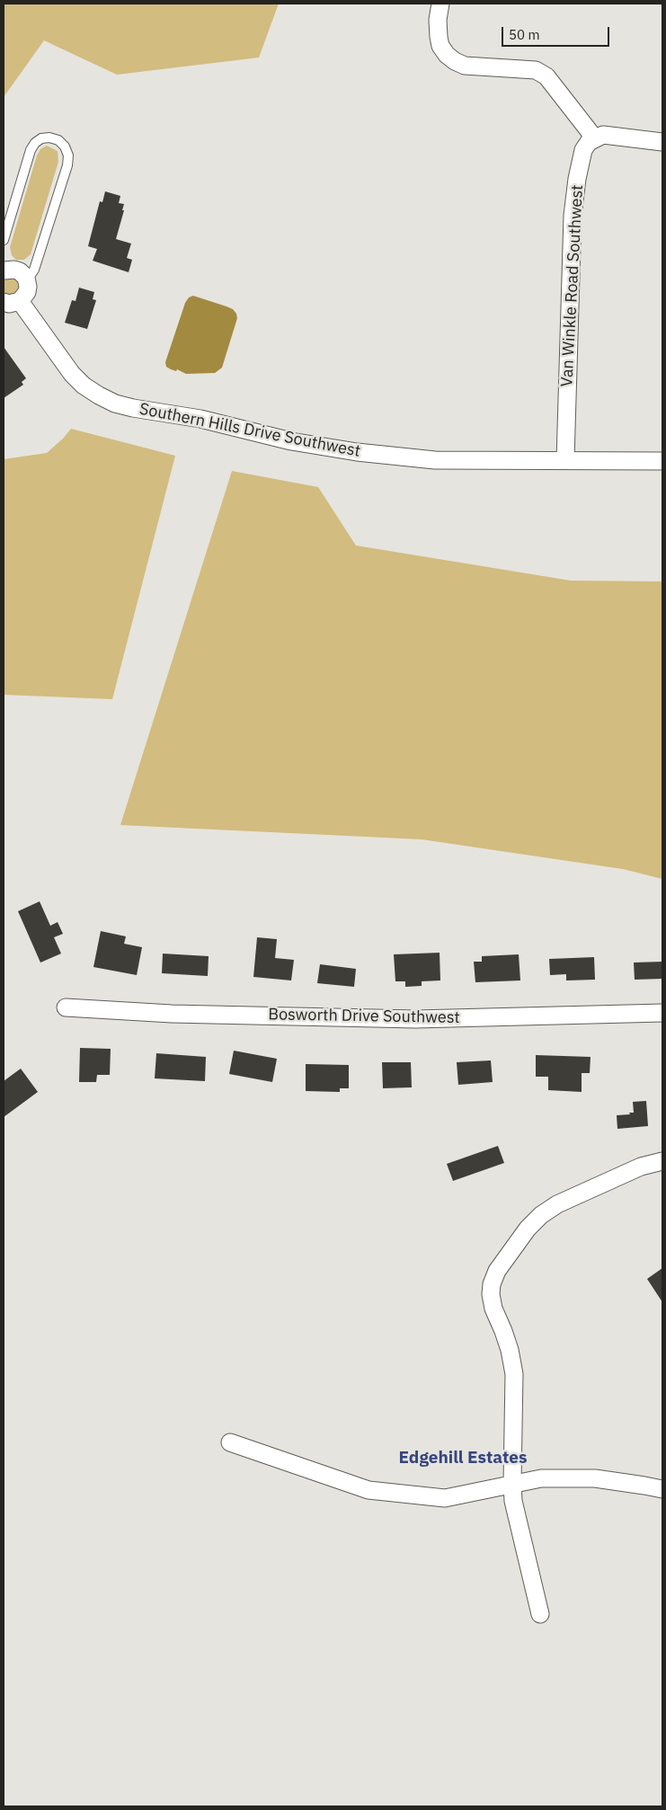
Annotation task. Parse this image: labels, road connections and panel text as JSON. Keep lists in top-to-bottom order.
{
  "streets": {
    "street": ["Van Winkle Road Southwest", "Southern Hills Drive Southwest", "Bosworth Drive Southwest"]
  },
  "crossings": [
    ["Van Winkle Road Southwest", "Southern Hills Drive Southwest"]
  ],
  "districts": ["Edgehill Estates"],
  "scale_bar": "50 m"
}
